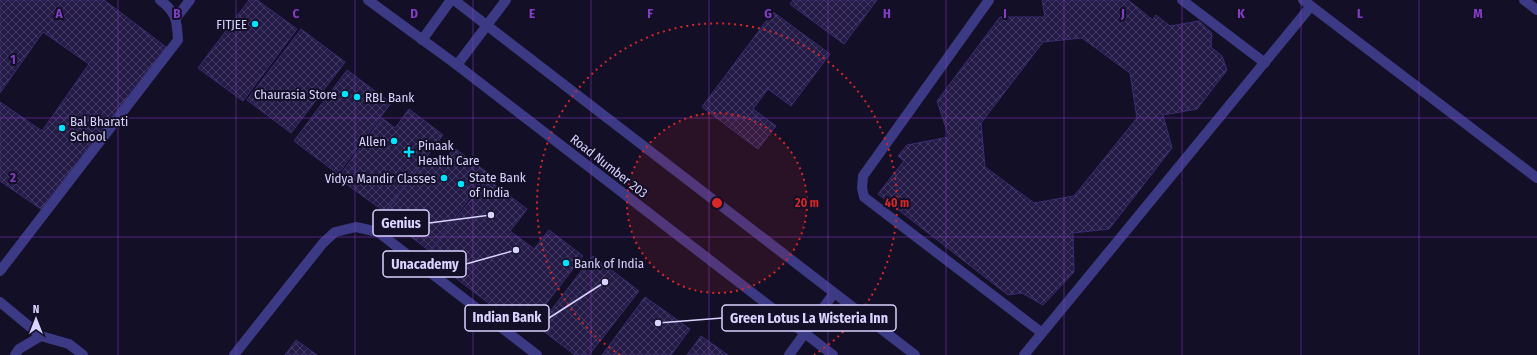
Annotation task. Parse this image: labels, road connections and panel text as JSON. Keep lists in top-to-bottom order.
{
  "streets": {
    "street": ["Road Number 203"]
  },
  "places": {
    "other": [
      "FITJEE",
      "Chaurasia Store",
      "RBL Bank",
      "Bal Bharati School",
      "Allen",
      "Vidya Mandir Classes",
      "State Bank of India",
      "Genius",
      "Unacademy",
      "Bank of India",
      "Indian Bank",
      "Green Lotus La Wisteria Inn"
    ],
    "health": ["Pinaak Health Care"]
  },
  "north": "top",
  "grid": {
    "columns": [
      "A",
      "B",
      "C",
      "D",
      "E",
      "F",
      "G",
      "H",
      "I",
      "J",
      "K",
      "L",
      "M"
    ],
    "rows": ["1", "2"]
  },
  "rings": ["20 m", "40 m"]
}
